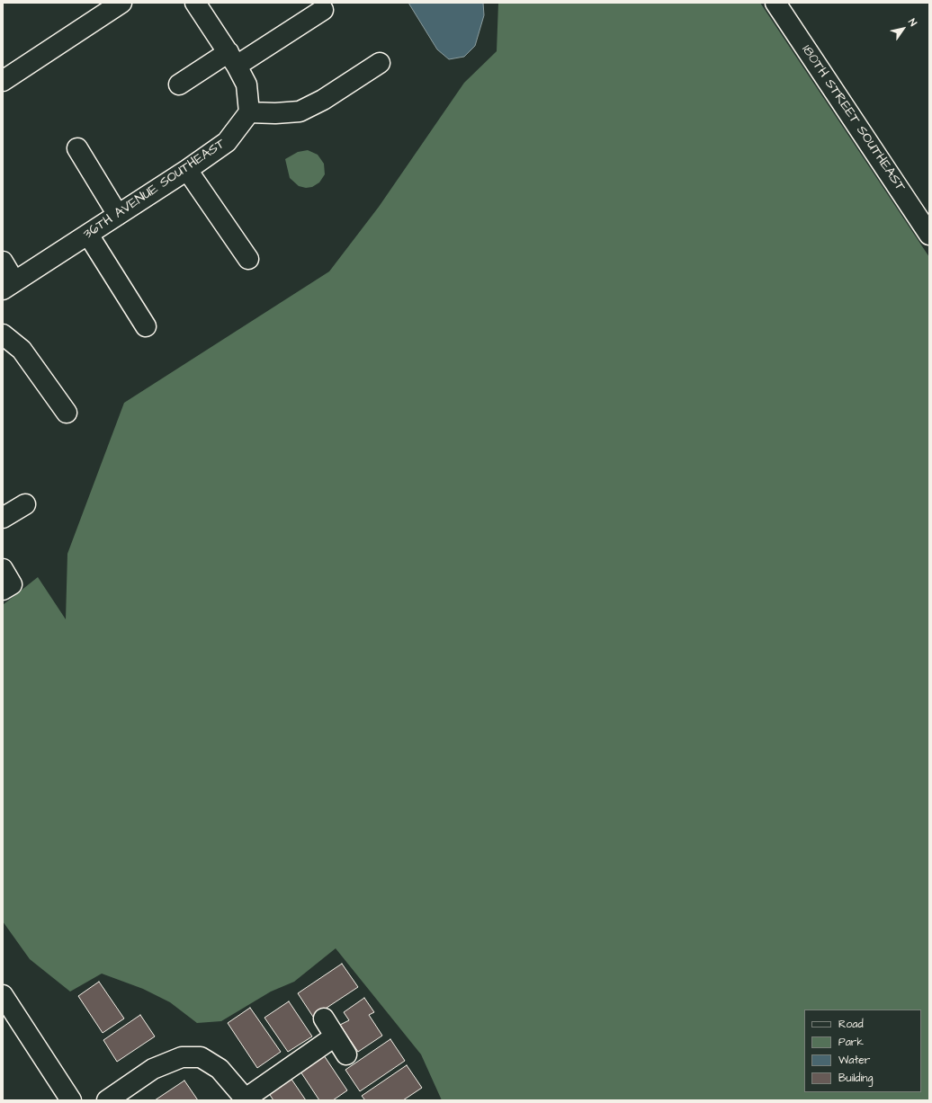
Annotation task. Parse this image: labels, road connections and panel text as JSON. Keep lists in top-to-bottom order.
{
  "streets": {
    "street": ["180TH STREET SOUTHEAST", "36TH AVENUE SOUTHEAST"]
  },
  "legend": [
    "Road",
    "Park",
    "Water",
    "Building"
  ],
  "north": "top right"
}
